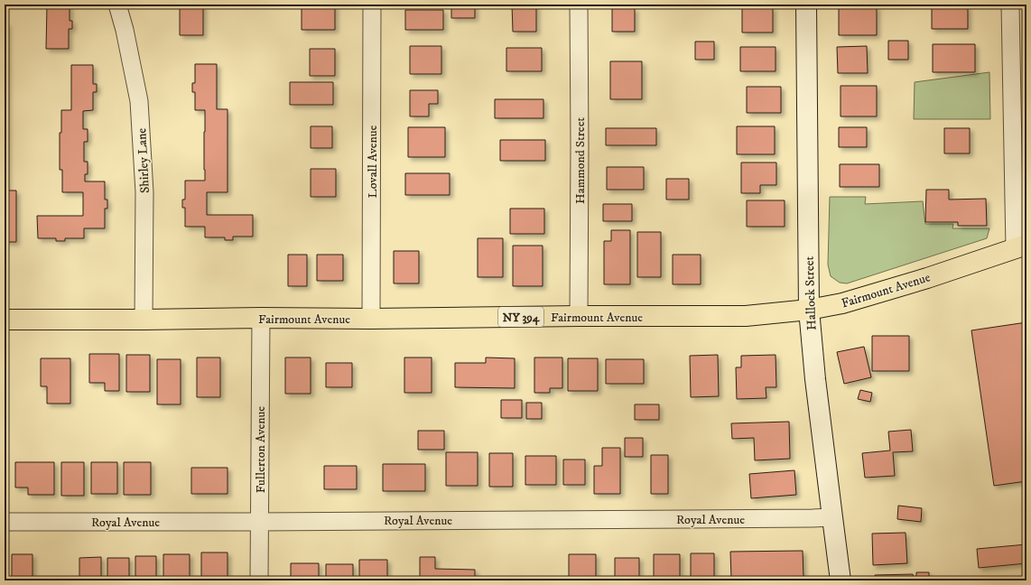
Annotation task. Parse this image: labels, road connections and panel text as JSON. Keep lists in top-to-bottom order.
{
  "streets": {
    "main road": ["Fairmount Avenue", "NY 394"],
    "street": [
      "Shirley Lane",
      "Hammond Street",
      "Lovall Avenue",
      "Hallock Street",
      "Fullerton Avenue",
      "Royal Avenue"
    ]
  },
  "crossings": [
    ["Shirley Lane", "Fairmount Avenue"],
    ["Hammond Street", "Fairmount Avenue"],
    ["Lovall Avenue", "Fairmount Avenue"],
    ["Fairmount Avenue", "Hallock Street"],
    ["Fairmount Avenue", "Fullerton Avenue"],
    ["Hallock Street", "Royal Avenue"],
    ["Fullerton Avenue", "Royal Avenue"]
  ]
}
